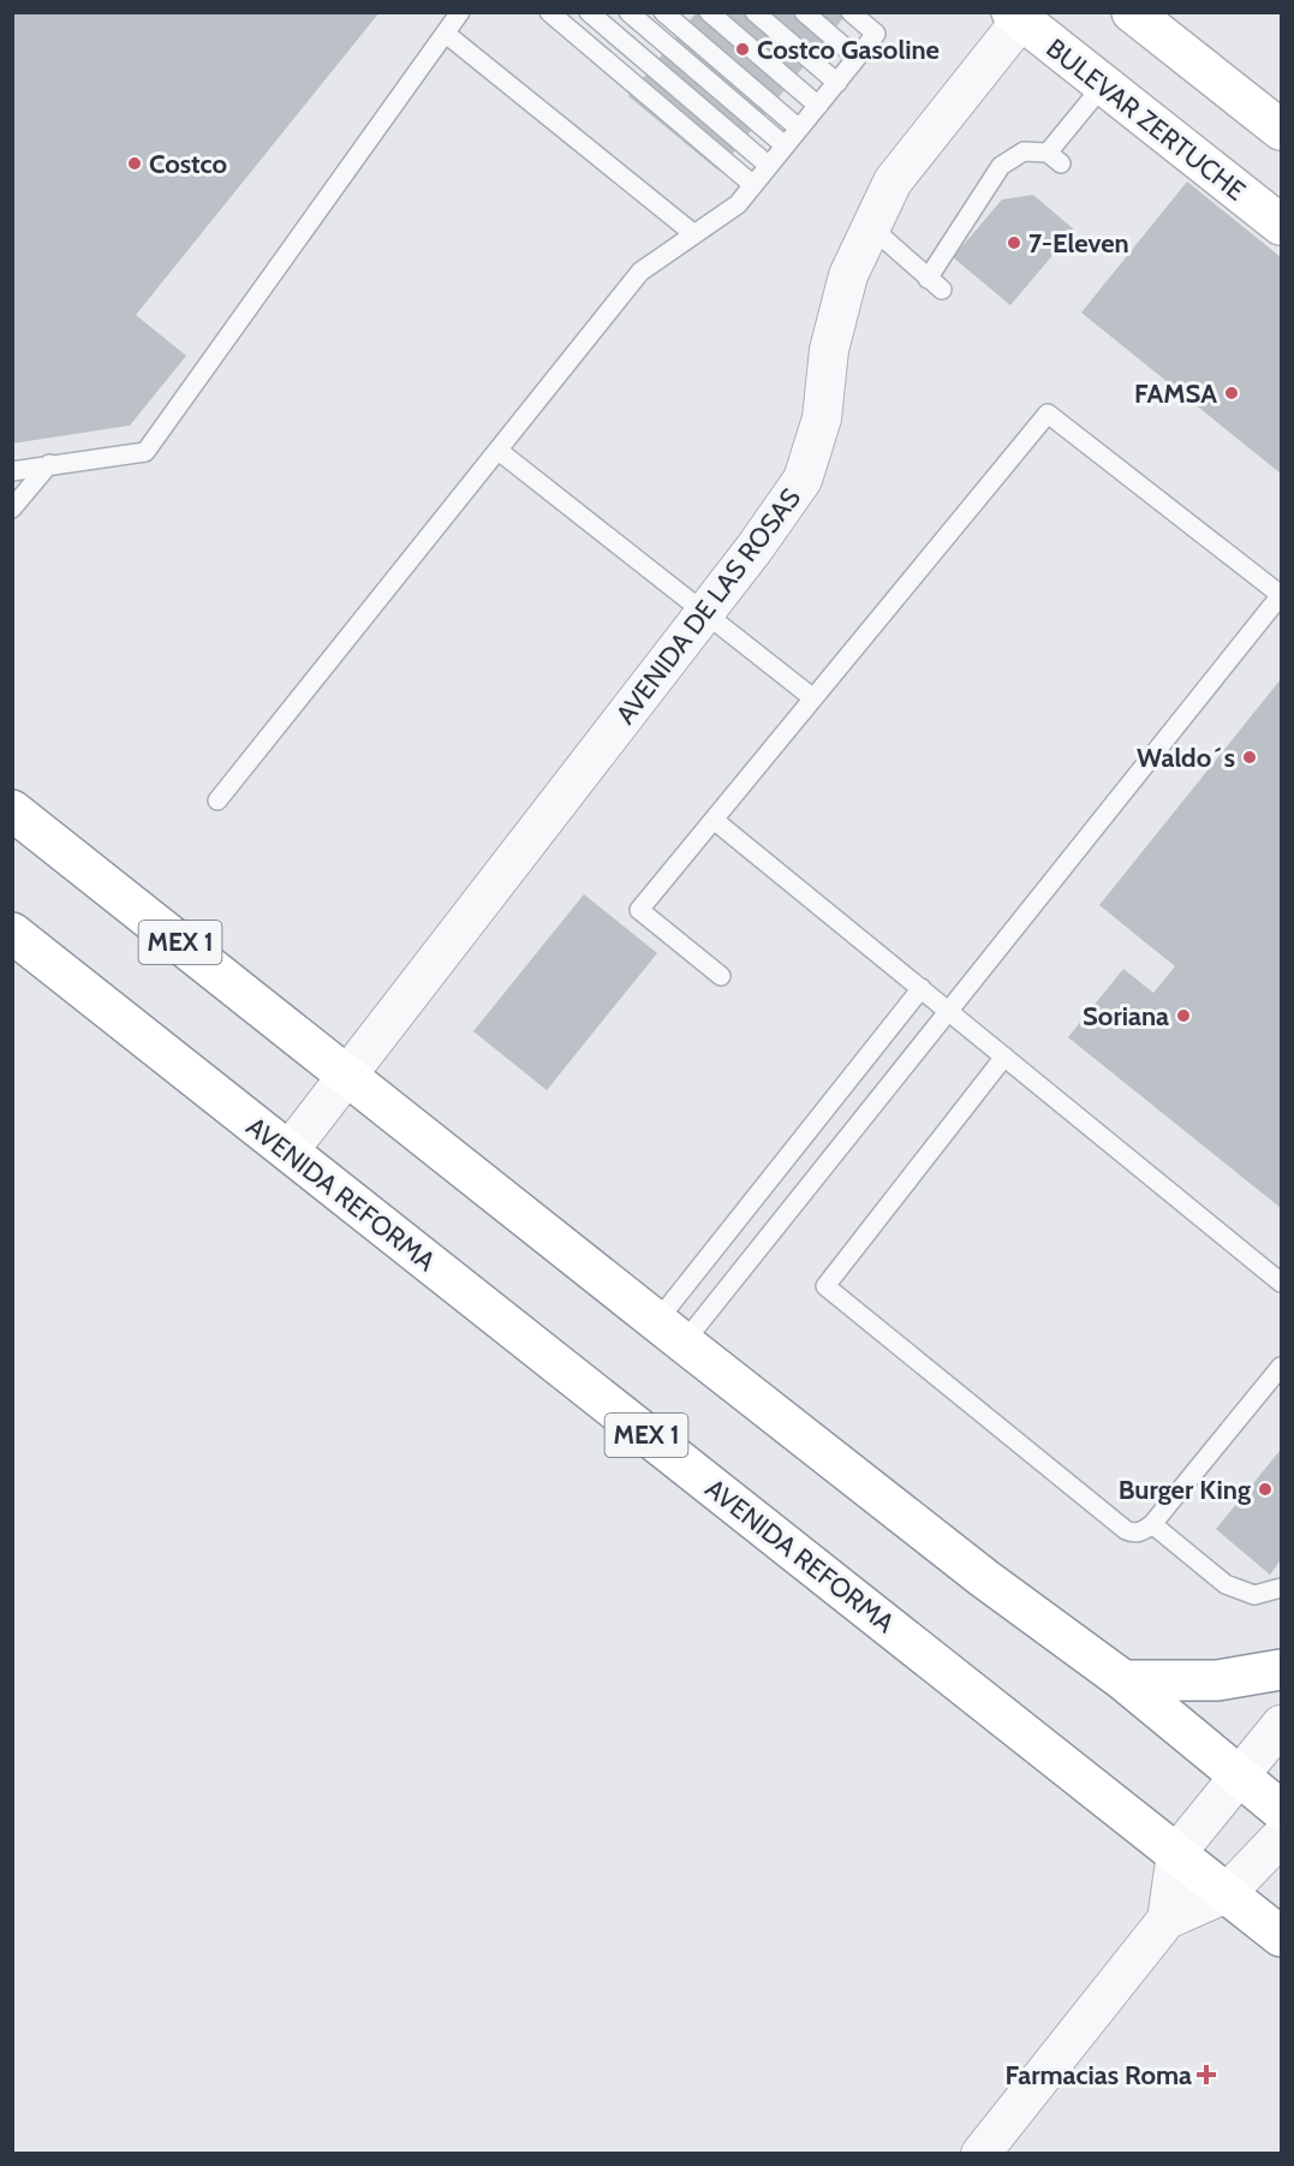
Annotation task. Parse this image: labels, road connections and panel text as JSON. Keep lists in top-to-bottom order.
{
  "streets": {
    "main road": ["BULEVAR ZERTUCHE", "MEX 1", "AVENIDA REFORMA"],
    "street": ["AVENIDA DE LAS ROSAS"]
  },
  "crossings": [
    ["BULEVAR ZERTUCHE", "AVENIDA DE LAS ROSAS"],
    ["AVENIDA DE LAS ROSAS", "MEX 1"],
    ["AVENIDA DE LAS ROSAS", "AVENIDA REFORMA"]
  ],
  "places": {
    "other": [
      "Costco Gasoline",
      "Costco",
      "7-Eleven",
      "FAMSA",
      "Waldo´s",
      "Soriana",
      "Burger King"
    ],
    "health": ["Farmacias Roma"]
  }
}
